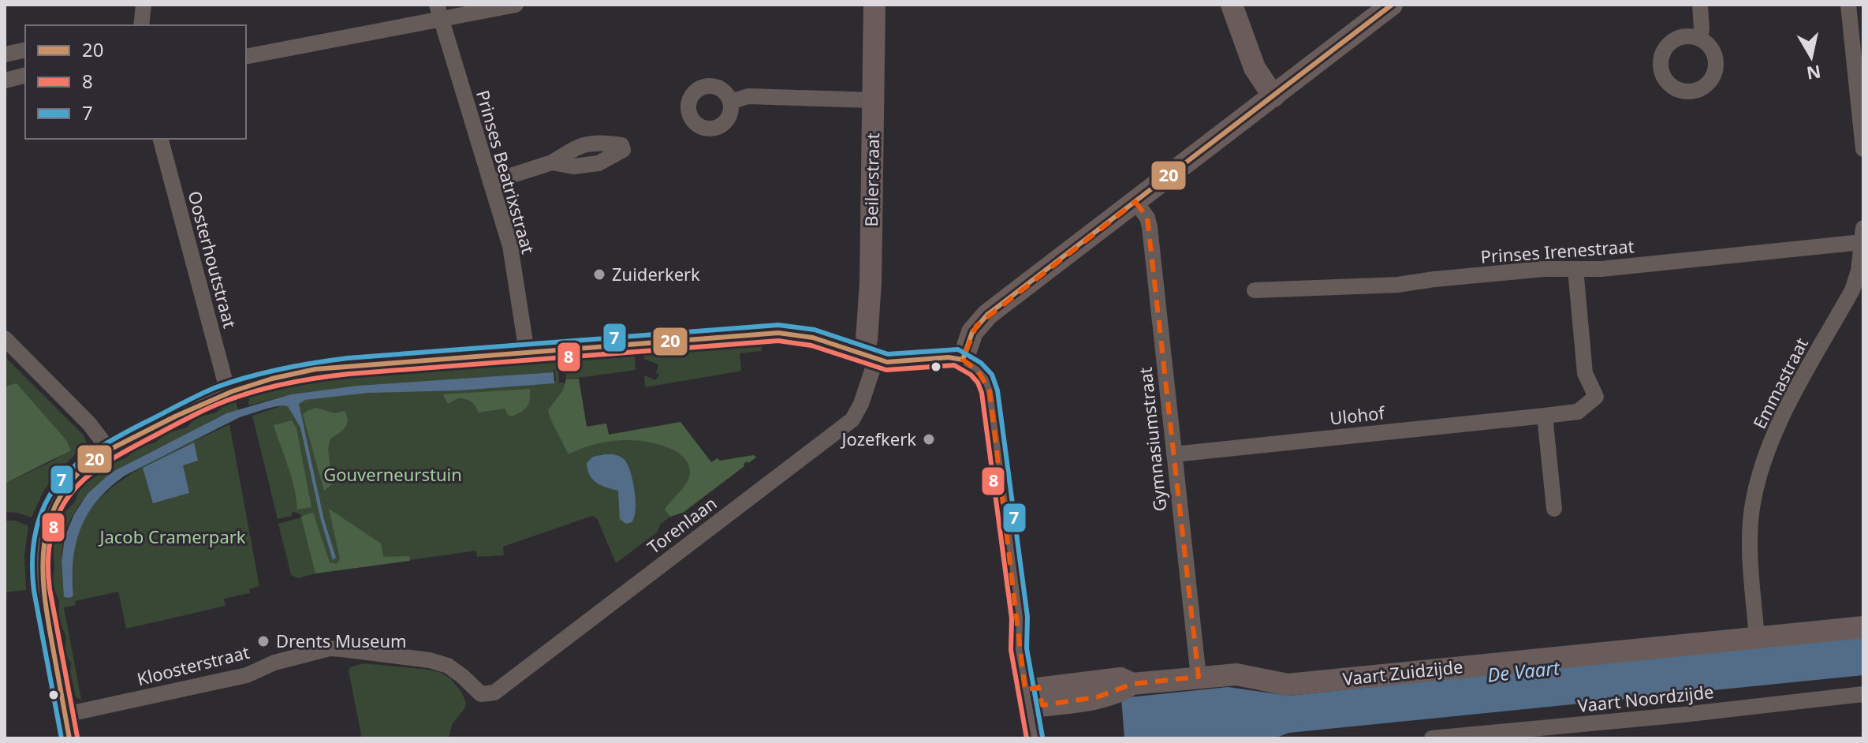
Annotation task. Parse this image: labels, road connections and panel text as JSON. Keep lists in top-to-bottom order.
{
  "streets": {
    "main road": ["Beilerstraat", "Vaart Zuidzijde"],
    "street": [
      "Prinses Beatrixstraat",
      "Prinses Irenestraat",
      "Oosterhoutstraat",
      "Emmastraat",
      "Ulohof",
      "Gymnasiumstraat",
      "Torenlaan",
      "Kloosterstraat",
      "Vaart Noordzijde"
    ]
  },
  "crossings": [
    ["Beilerstraat", "Torenlaan"],
    ["Prinses Irenestraat", "Emmastraat"],
    ["Prinses Irenestraat", "Ulohof"],
    ["Emmastraat", "Vaart Zuidzijde"],
    ["Ulohof", "Gymnasiumstraat"],
    ["Gymnasiumstraat", "Vaart Zuidzijde"],
    ["Torenlaan", "Kloosterstraat"]
  ],
  "water": ["De Vaart"],
  "parks": ["Gouverneurstuin", "Jacob Cramerpark"],
  "places": ["Zuiderkerk", "Jozefkerk", "Drents Museum"],
  "lines": ["transit line 20", "transit line 7", "transit line 8"],
  "legend": ["20", "8", "7"],
  "north": "bottom"
}
